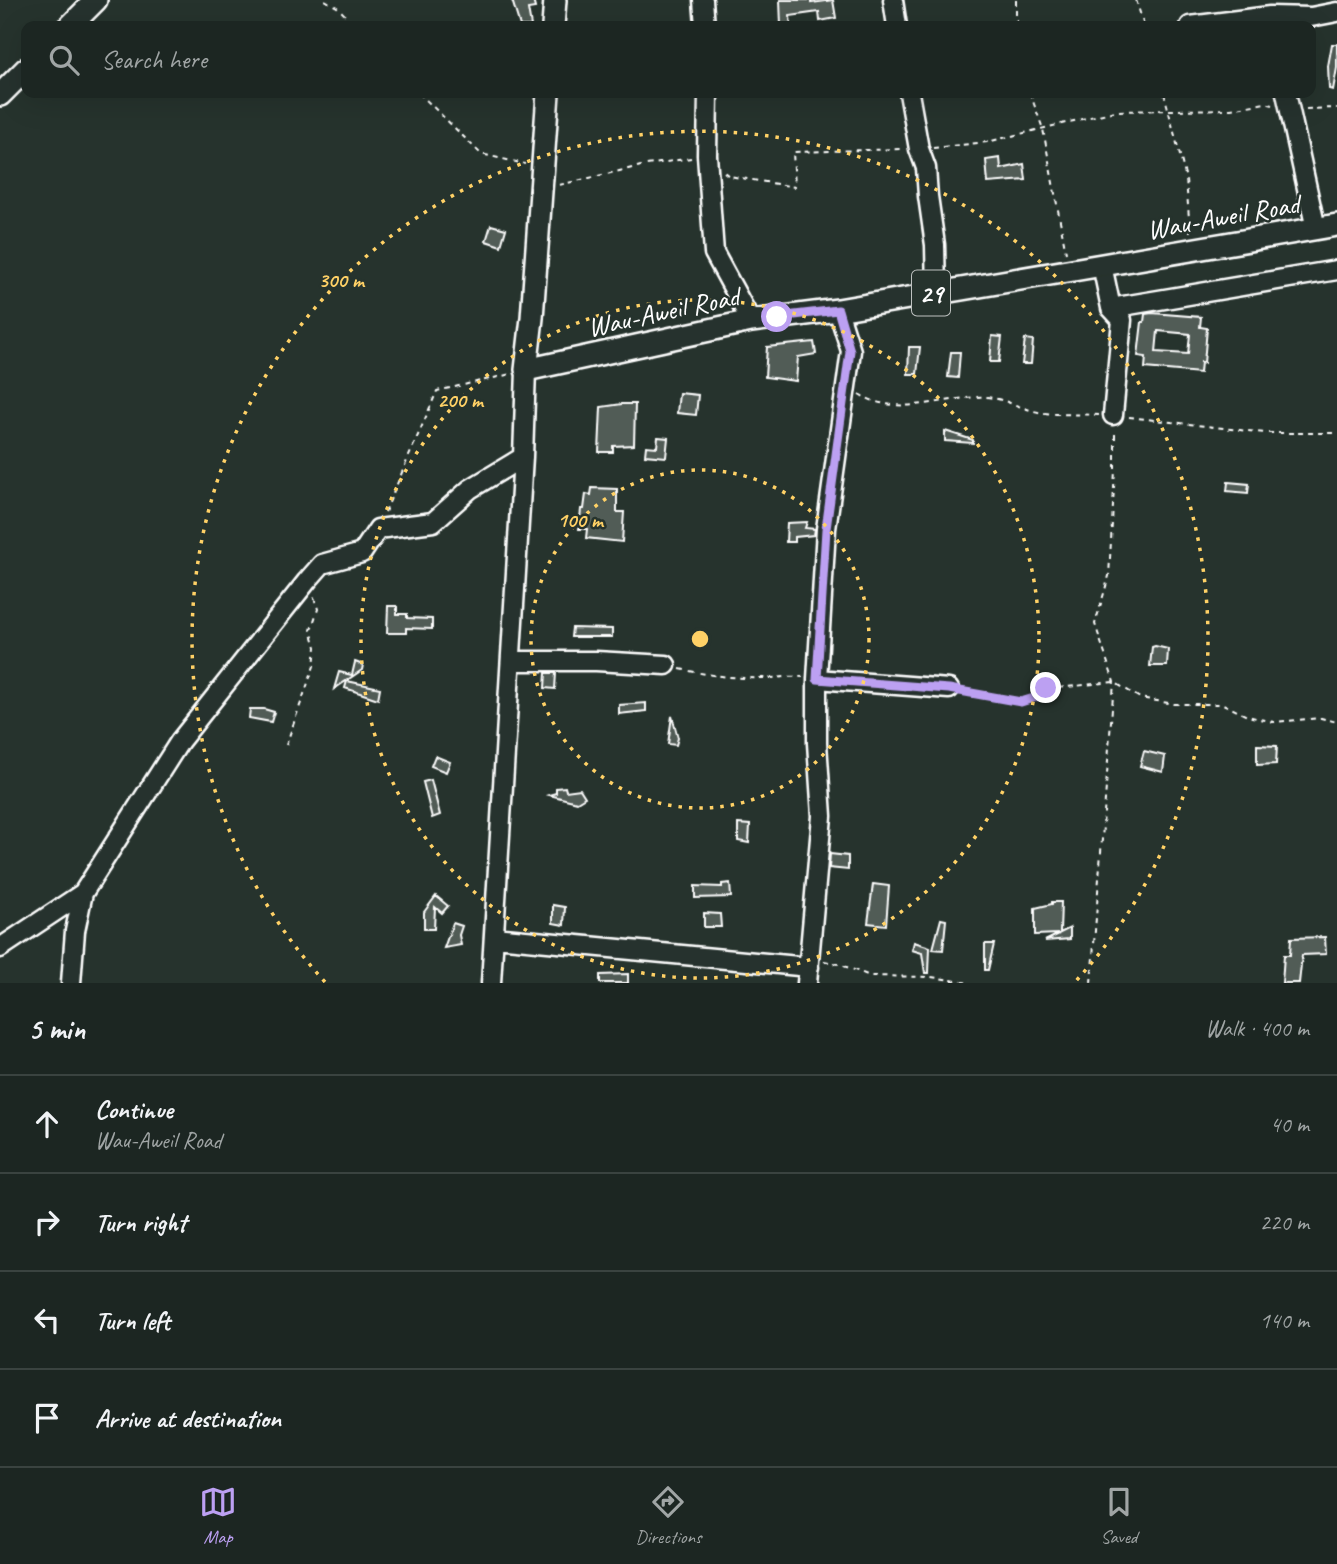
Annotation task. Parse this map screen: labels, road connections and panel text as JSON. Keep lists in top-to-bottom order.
{
  "streets": {
    "main road": ["Wau-Aweil Road", "29"]
  },
  "page": {
    "search": "Search here",
    "heading": ["5 min", "Walk · 400 m"],
    "list": [
      ["Continue", "Wau-Aweil Road", "40 m"],
      ["Turn right", "220 m"],
      ["Turn left", "140 m"],
      "Arrive at destination"
    ],
    "nav": ["Map", "Directions", "Saved"]
  },
  "rings": ["300 m", "200 m", "100 m"]
}
